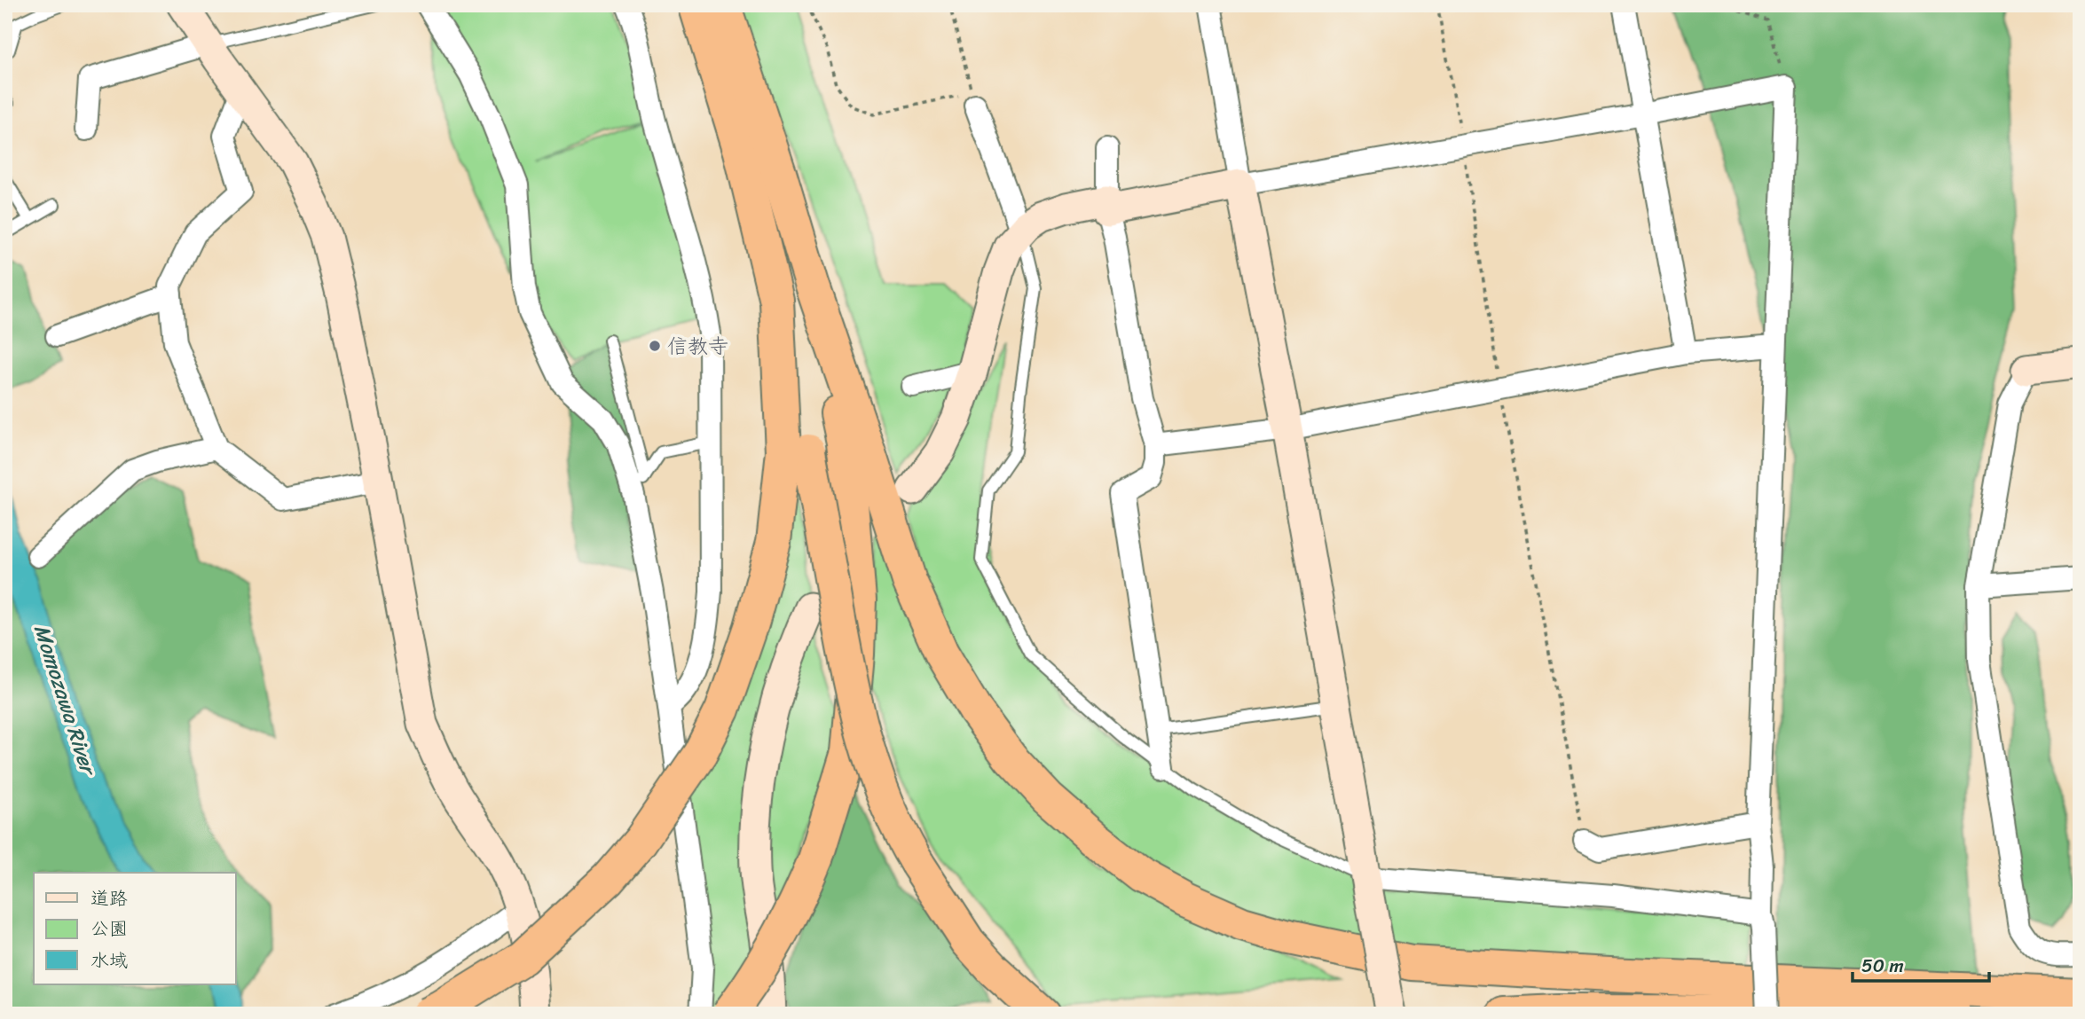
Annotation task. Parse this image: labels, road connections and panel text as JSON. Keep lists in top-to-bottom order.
{
  "water": ["Momozawa River"],
  "places": ["信教寺"],
  "legend": ["道路", "公園", "水域"],
  "scale_bar": "50 m"
}
